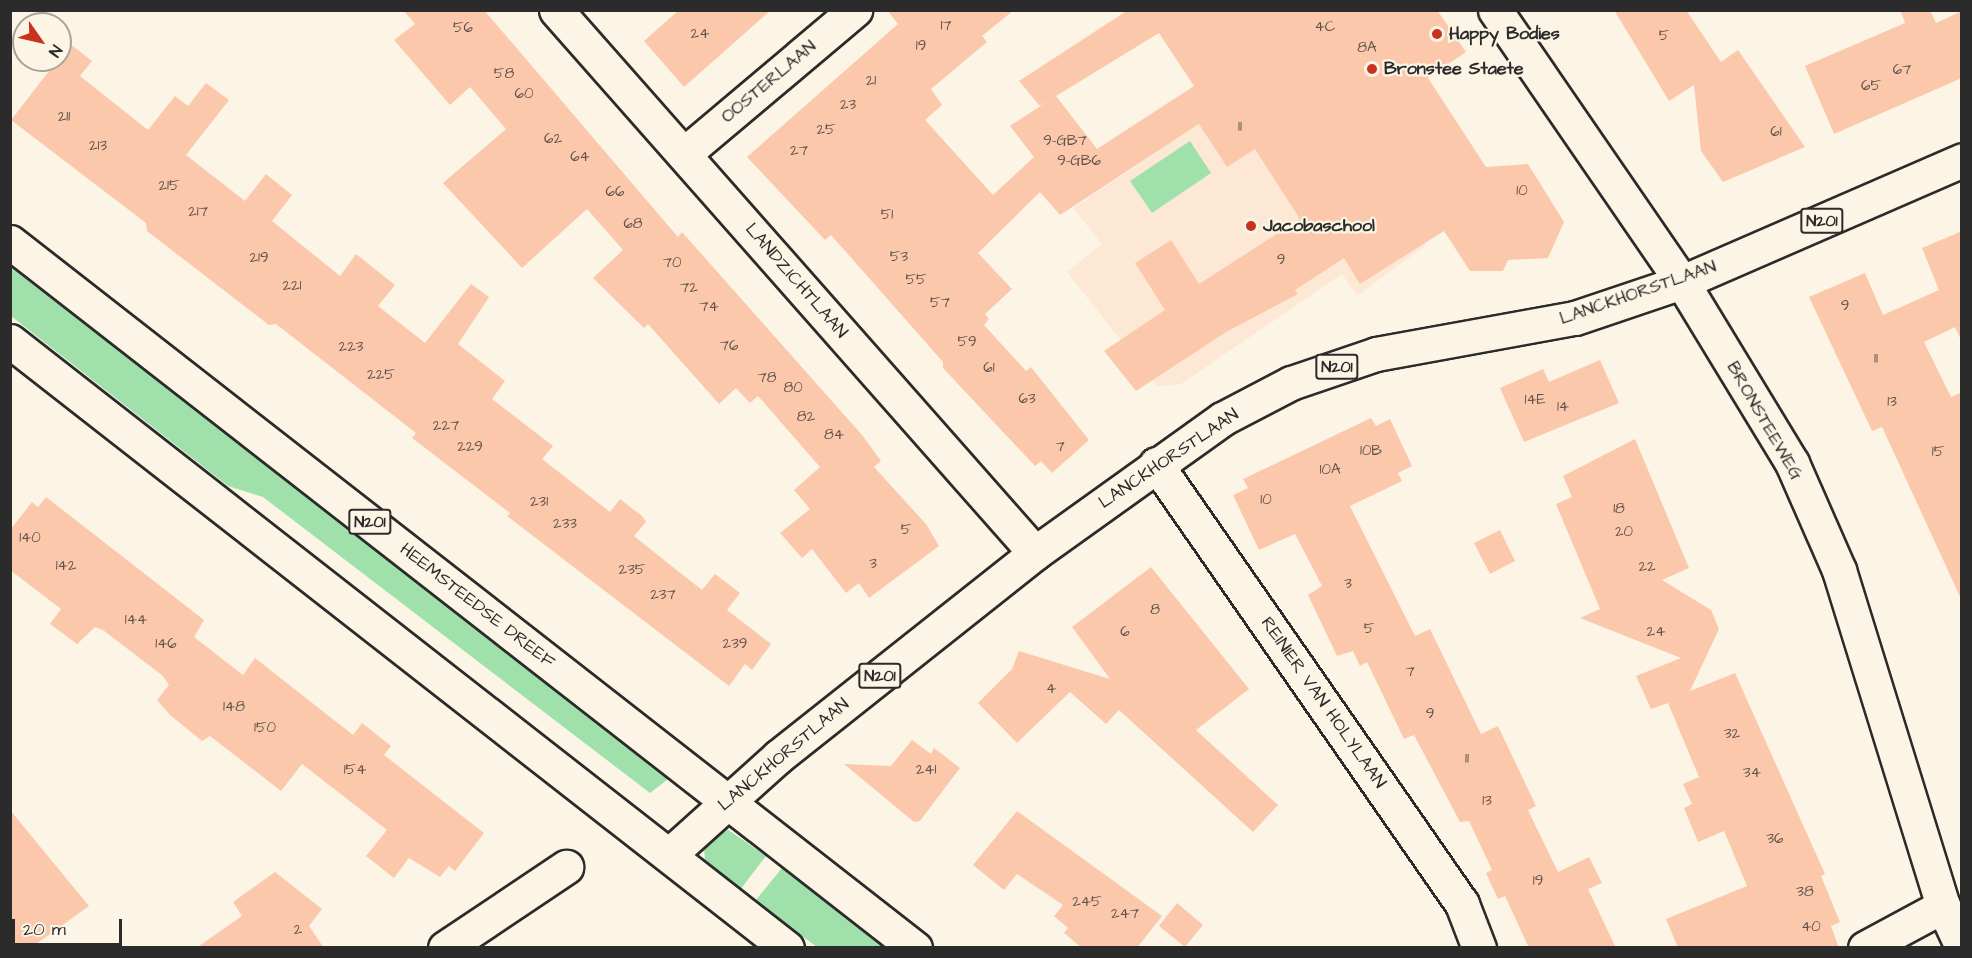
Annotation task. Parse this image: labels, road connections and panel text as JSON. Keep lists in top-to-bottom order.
{
  "streets": {
    "main road": [
      "OOSTERLAAN",
      "N201",
      "LANDZICHTLAAN",
      "LANCKHORSTLAAN",
      "BRONSTEEWEG",
      "HEEMSTEEDSE DREEF",
      "REINIER VAN HOLYLAAN"
    ]
  },
  "crossings": [
    ["OOSTERLAAN", "LANDZICHTLAAN"],
    ["LANDZICHTLAAN", "LANCKHORSTLAAN"],
    ["LANCKHORSTLAAN", "BRONSTEEWEG"],
    ["LANCKHORSTLAAN", "HEEMSTEEDSE DREEF"],
    ["LANCKHORSTLAAN", "REINIER VAN HOLYLAAN"]
  ],
  "places": ["Happy Bodies", "Bronstee Staete", "Jacobaschool"],
  "house_numbers": [
    "17",
    "4C",
    "56",
    "24",
    "5",
    "19",
    "8A",
    "67",
    "58",
    "21",
    "65",
    "60",
    "23",
    "211",
    "11",
    "25",
    "61",
    "62",
    "9-GB7",
    "213",
    "27",
    "64",
    "9-GB6",
    "215",
    "10",
    "66",
    "217",
    "51",
    "68",
    "53",
    "219",
    "9",
    "70",
    "55",
    "221",
    "72",
    "57",
    "9",
    "74",
    "59",
    "76",
    "223",
    "11",
    "61",
    "225",
    "78",
    "80",
    "63",
    "14E",
    "13",
    "14",
    "82",
    "227",
    "84",
    "229",
    "7",
    "10B",
    "15",
    "10A",
    "10",
    "231",
    "18",
    "233",
    "5",
    "20",
    "140",
    "3",
    "142",
    "22",
    "235",
    "3",
    "237",
    "8",
    "144",
    "5",
    "6",
    "24",
    "146",
    "239",
    "7",
    "4",
    "148",
    "9",
    "150",
    "32",
    "11",
    "154",
    "241",
    "34",
    "13",
    "36",
    "19",
    "38",
    "245",
    "247",
    "40",
    "2"
  ],
  "scale_bar": "20 m",
  "north": "bottom right"
}
